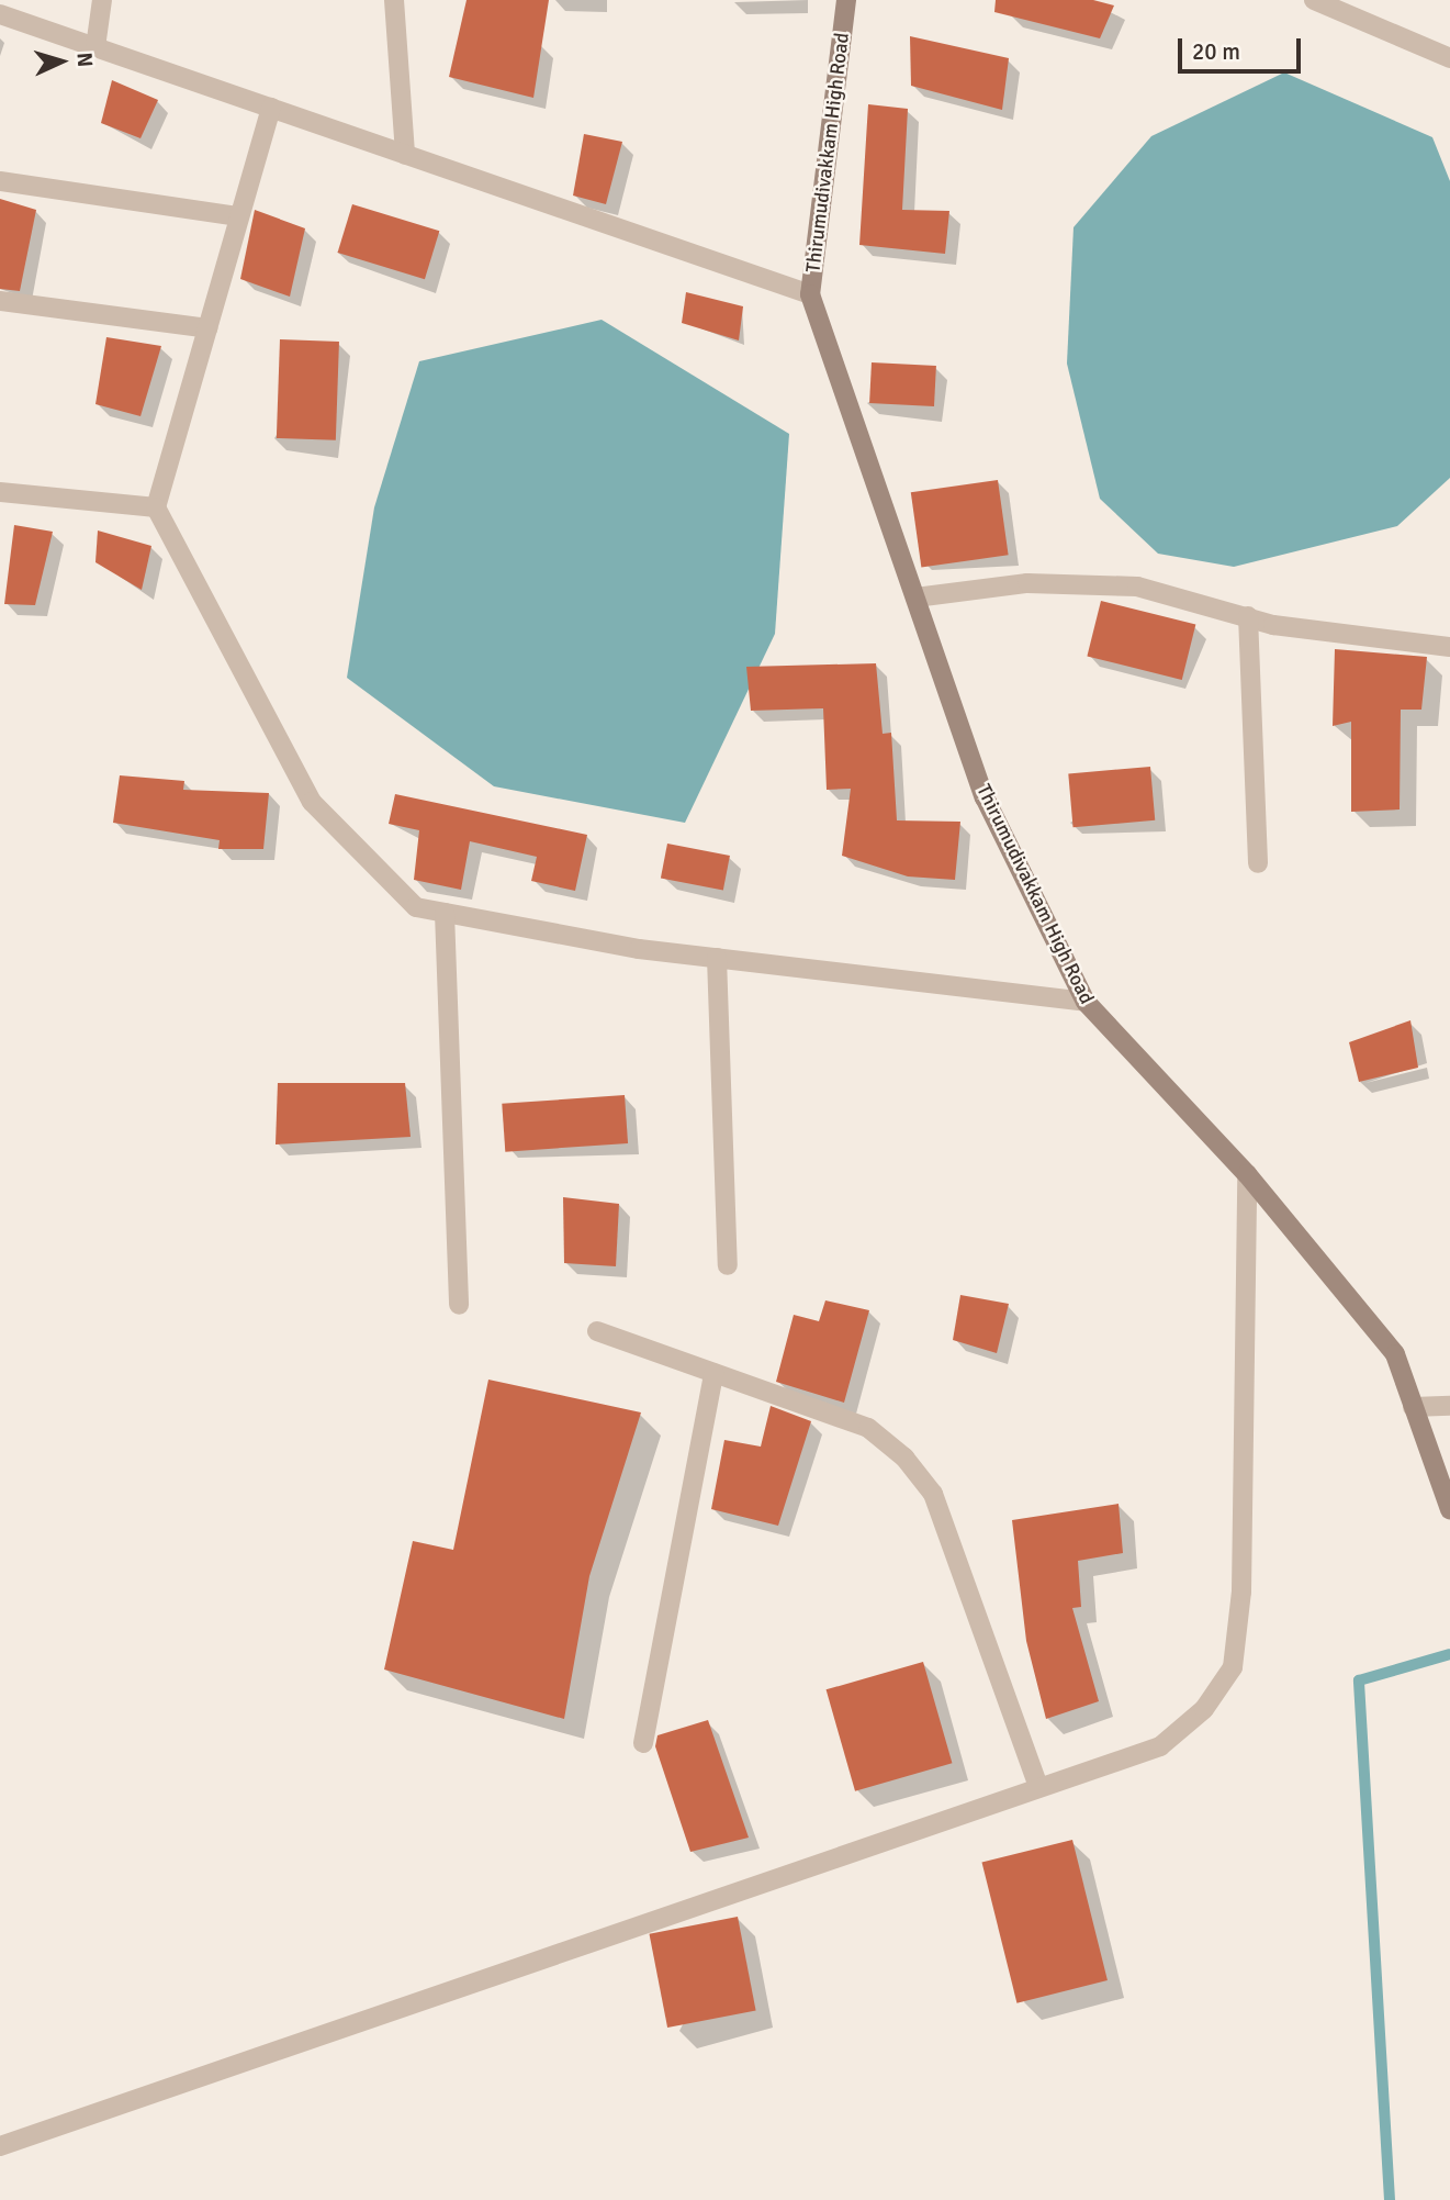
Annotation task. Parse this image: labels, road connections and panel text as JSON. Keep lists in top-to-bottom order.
{
  "streets": {
    "street": ["Thirumudivakkam High Road"]
  },
  "scale_bar": "20 m",
  "north": "right"
}
